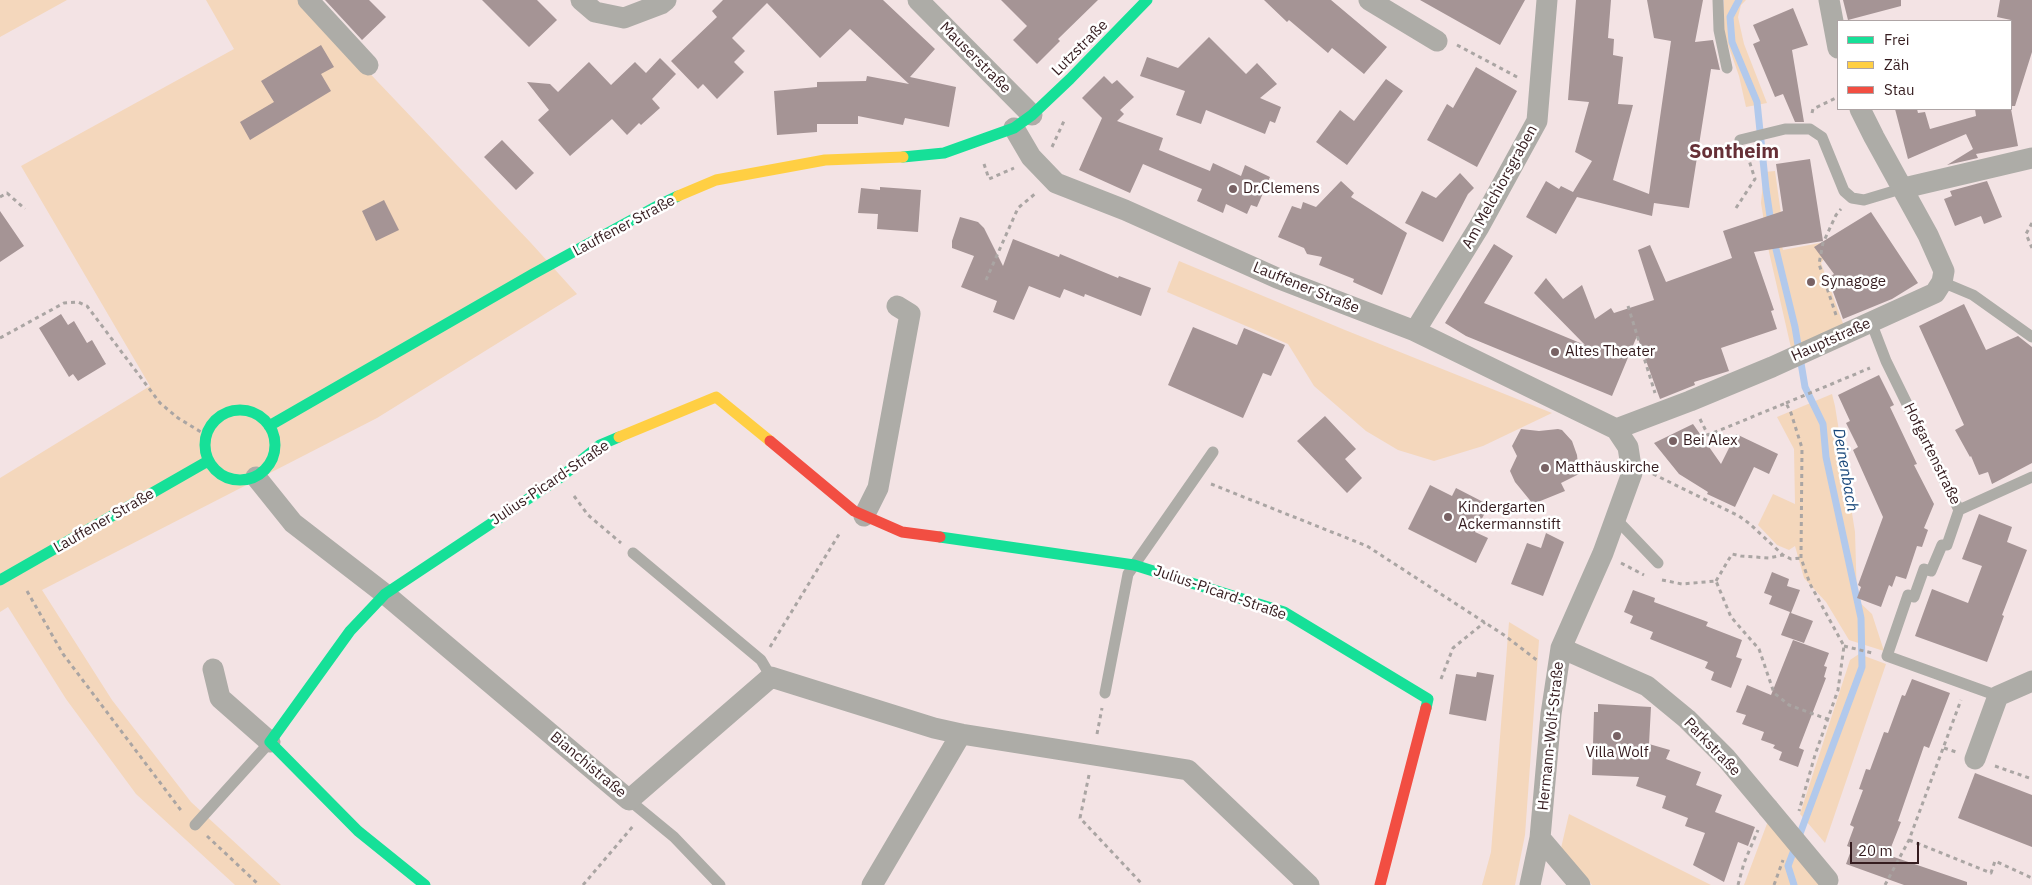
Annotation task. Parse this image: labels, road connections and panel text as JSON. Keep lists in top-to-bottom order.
{
  "streets": {
    "street": [
      "Lutzstraße",
      "Mauserstraße",
      "Am Melchiorsgraben",
      "Lauffener Straße",
      "Hauptstraße",
      "Julius-Picard-Straße",
      "Hermann-Wolf-Straße",
      "Parkstraße",
      "Bianchistraße"
    ],
    "lane": ["Hofgartenstraße"]
  },
  "crossings": [
    ["Lutzstraße", "Mauserstraße"],
    ["Lutzstraße", "Lauffener Straße"],
    ["Mauserstraße", "Lauffener Straße"],
    ["Am Melchiorsgraben", "Lauffener Straße"],
    ["Lauffener Straße", "Hauptstraße"],
    ["Lauffener Straße", "Hermann-Wolf-Straße"],
    ["Lauffener Straße", "Bianchistraße"],
    ["Hauptstraße", "Hofgartenstraße"],
    ["Hauptstraße", "Hermann-Wolf-Straße"],
    ["Julius-Picard-Straße", "Bianchistraße"],
    ["Hermann-Wolf-Straße", "Parkstraße"]
  ],
  "districts": ["Sontheim"],
  "water": ["Deinenbach"],
  "places": [
    "Dr.Clemens",
    "Synagoge",
    "Altes Theater",
    "Bei Alex",
    "Matthäuskirche",
    "Kindergarten Ackermannstift",
    "Villa Wolf"
  ],
  "legend": ["Frei", "Zäh", "Stau"],
  "scale_bar": "20 m"
}
